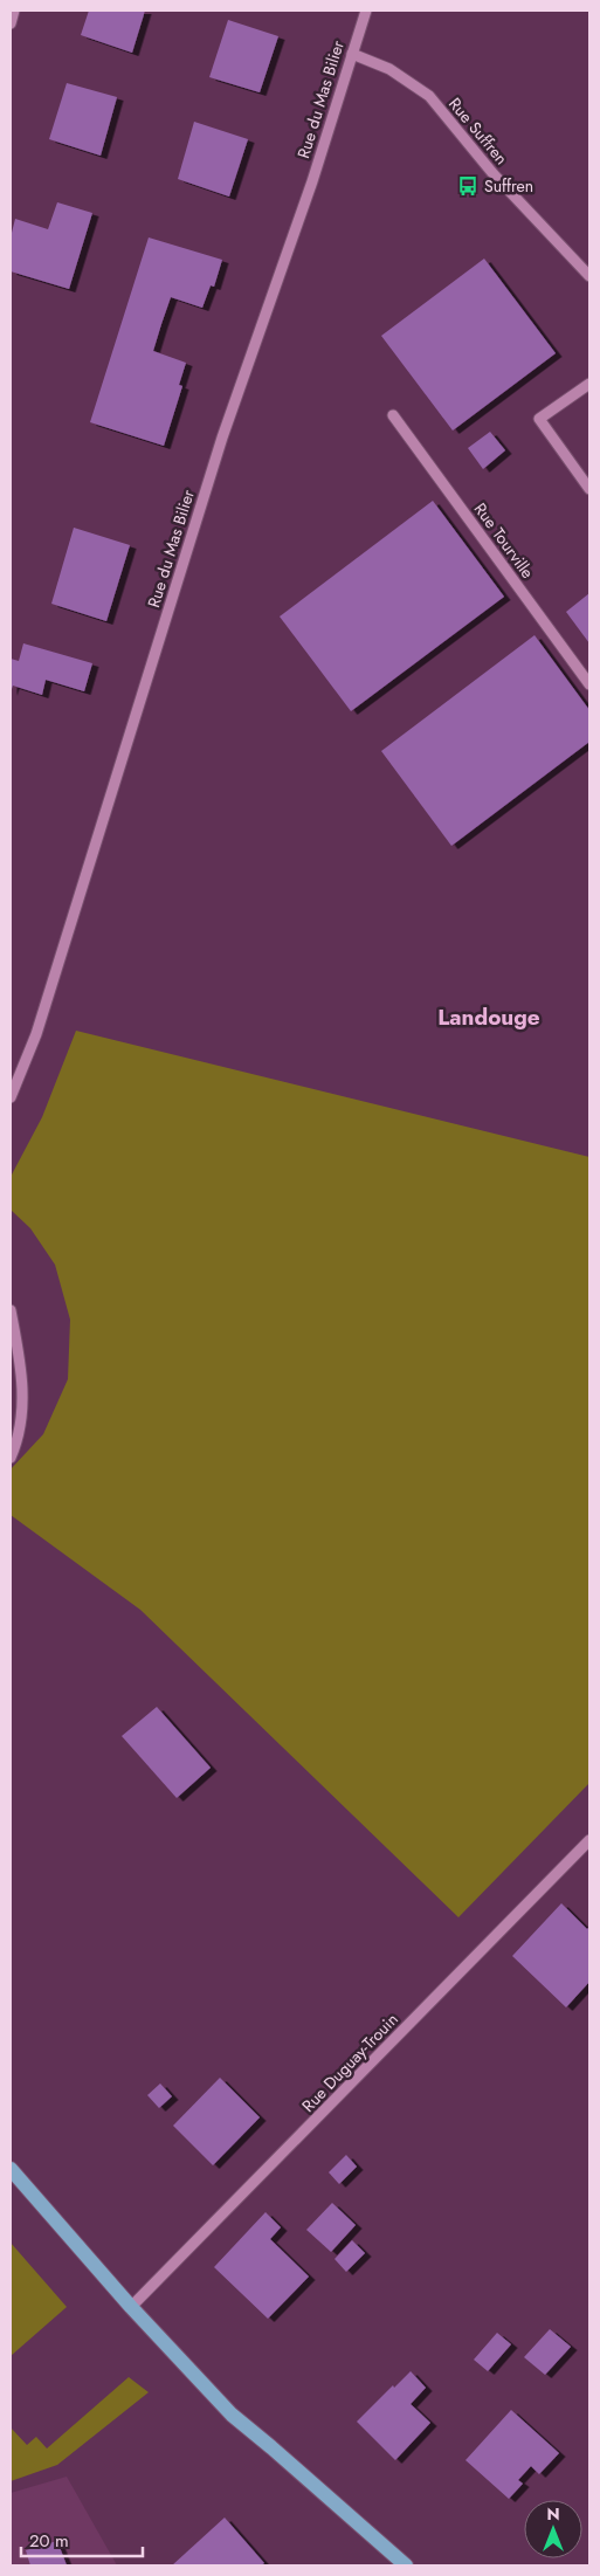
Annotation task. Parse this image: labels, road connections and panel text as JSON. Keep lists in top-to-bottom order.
{
  "streets": {
    "street": [
      "Rue du Mas Bilier",
      "Rue Suffren",
      "Rue Tourville",
      "Rue Duguay-Trouin"
    ]
  },
  "crossings": [
    ["Rue du Mas Bilier", "Rue Suffren"]
  ],
  "districts": ["Landouge"],
  "places": {
    "bus stop": ["Suffren"]
  },
  "scale_bar": "20 m",
  "north": "top"
}
